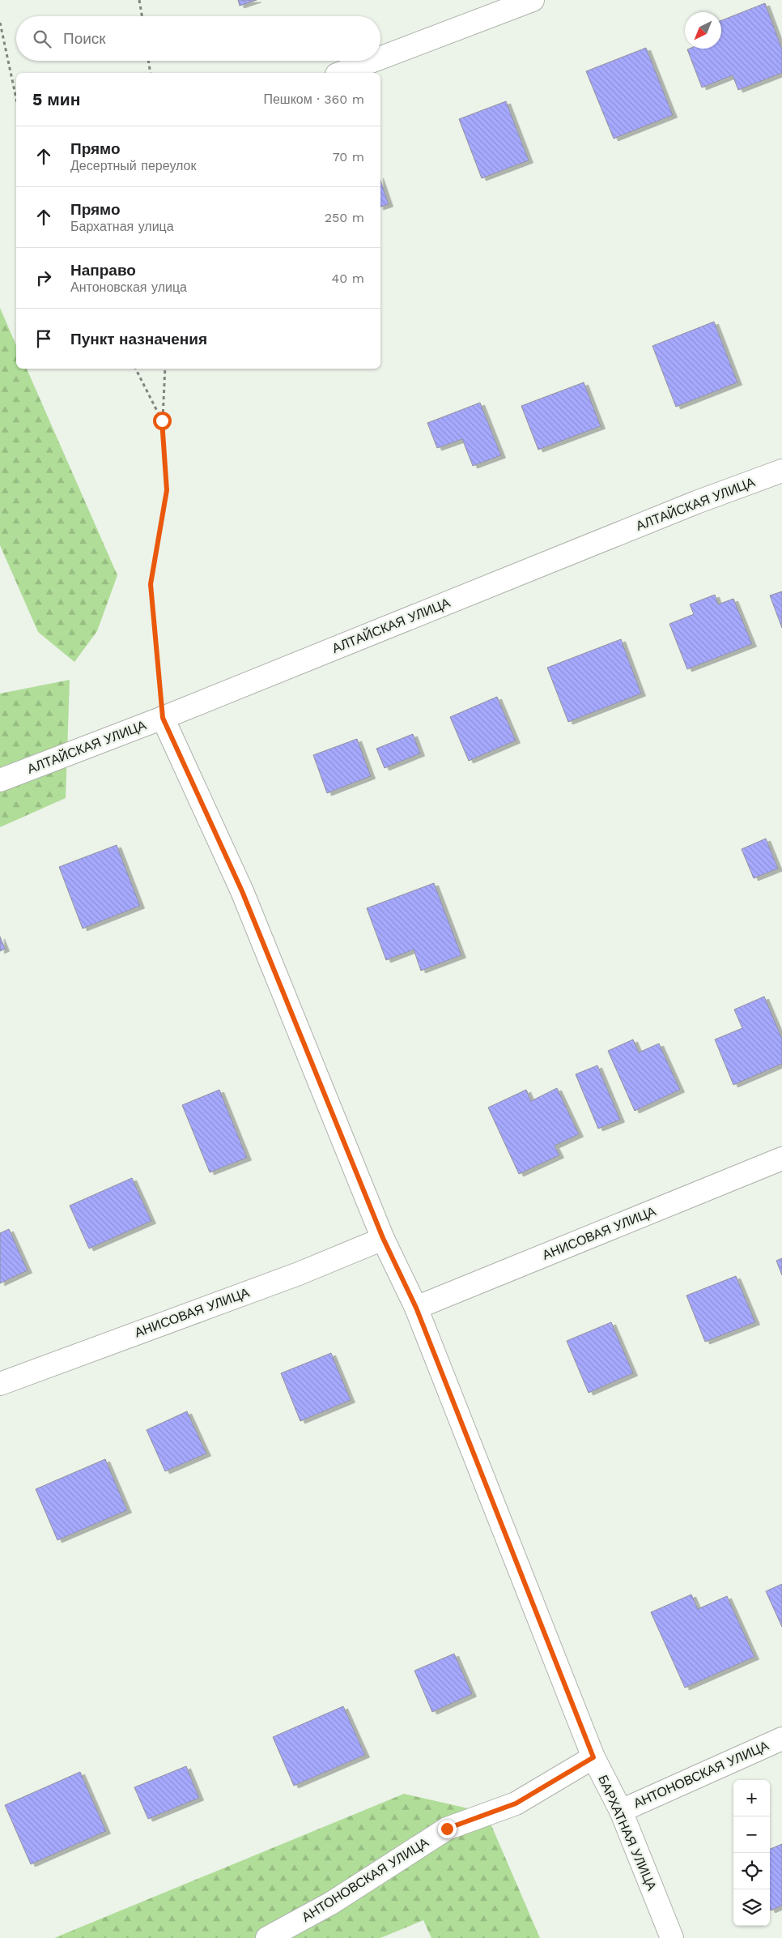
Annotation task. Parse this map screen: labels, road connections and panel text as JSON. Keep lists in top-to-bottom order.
{
  "streets": {
    "street": [
      "АЛТАЙСКАЯ УЛИЦА",
      "АНИСОВАЯ УЛИЦА",
      "АНТОНОВСКАЯ УЛИЦА",
      "БАРХАТНАЯ УЛИЦА"
    ]
  },
  "crossings": [
    ["АЛТАЙСКАЯ УЛИЦА", "БАРХАТНАЯ УЛИЦА"],
    ["АНИСОВАЯ УЛИЦА", "БАРХАТНАЯ УЛИЦА"],
    ["АНТОНОВСКАЯ УЛИЦА", "БАРХАТНАЯ УЛИЦА"]
  ],
  "north": "bottom left",
  "page": {
    "search": "Поиск",
    "heading": ["5 мин", "Пешком · 360 m"],
    "list": [
      ["Прямо", "Десертный переулок", "70 m"],
      ["Прямо", "Бархатная улица", "250 m"],
      ["Направо", "Антоновская улица", "40 m"],
      "Пункт назначения"
    ],
    "map_buttons": ["+", "−"]
  }
}
